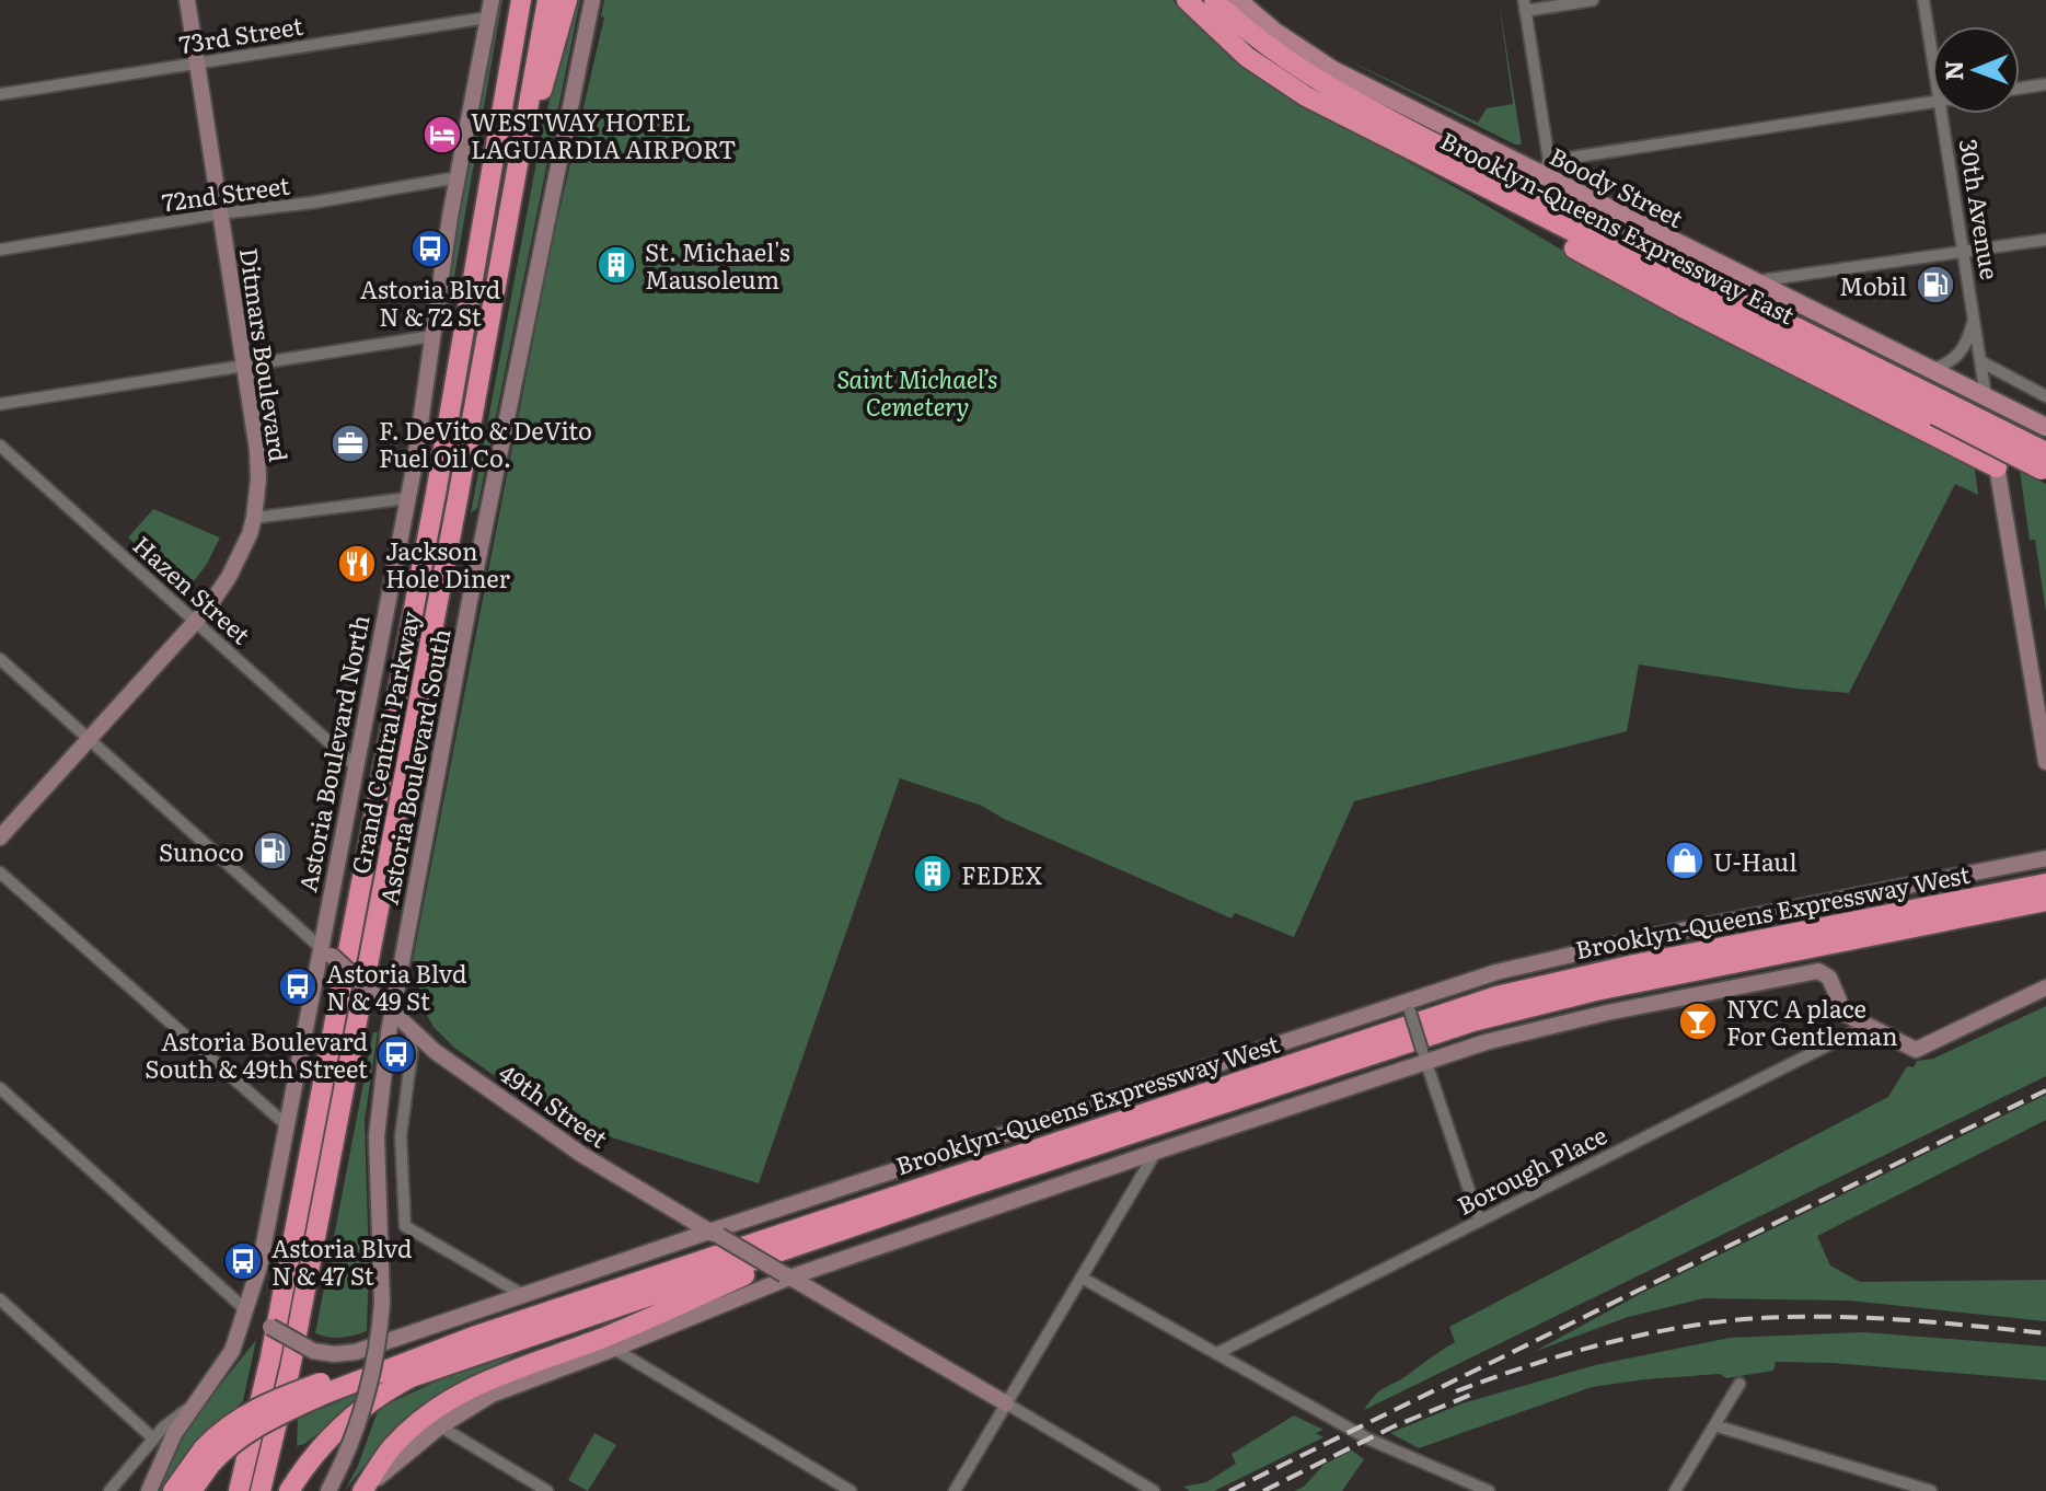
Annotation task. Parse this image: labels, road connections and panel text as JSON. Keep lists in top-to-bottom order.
{
  "streets": {
    "highway": ["Brooklyn-Queens Expressway East", "Grand Central Parkway", "Brooklyn-Queens Expressway West"],
    "main road": ["Boody Street"],
    "street": [
      "73rd Street",
      "72nd Street",
      "30th Avenue",
      "Ditmars Boulevard",
      "Hazen Street",
      "Astoria Boulevard North",
      "Astoria Boulevard South",
      "49th Street",
      "Borough Place"
    ]
  },
  "crossings": [
    ["73rd Street", "Ditmars Boulevard"],
    ["73rd Street", "Astoria Boulevard North"],
    ["Boody Street", "30th Avenue"],
    ["72nd Street", "Ditmars Boulevard"],
    ["72nd Street", "Astoria Boulevard North"],
    ["Ditmars Boulevard", "Hazen Street"],
    ["Ditmars Boulevard", "49th Street"],
    ["Hazen Street", "Astoria Boulevard North"],
    ["Astoria Boulevard North", "Brooklyn-Queens Expressway West"],
    ["Astoria Boulevard North", "49th Street"],
    ["Astoria Boulevard South", "49th Street"],
    ["Brooklyn-Queens Expressway West", "49th Street"]
  ],
  "parks": ["Saint Michael’s Cemetery"],
  "places": {
    "hotel": ["WESTWAY HOTEL LAGUARDIA AIRPORT"],
    "bus stop": [
      "Astoria Blvd N & 72 St",
      "Astoria Blvd N & 49 St",
      "Astoria Boulevard South & 49th Street",
      "Astoria Blvd N & 47 St"
    ],
    "building": ["St. Michael's Mausoleum", "FEDEX"],
    "fuel station": ["Mobil", "Sunoco"],
    "office": ["F. DeVito & DeVito Fuel Oil Co."],
    "restaurant": ["Jackson Hole Diner"],
    "shop": ["U-Haul"],
    "bar": ["NYC A place For Gentleman"]
  },
  "north": "left"
}
